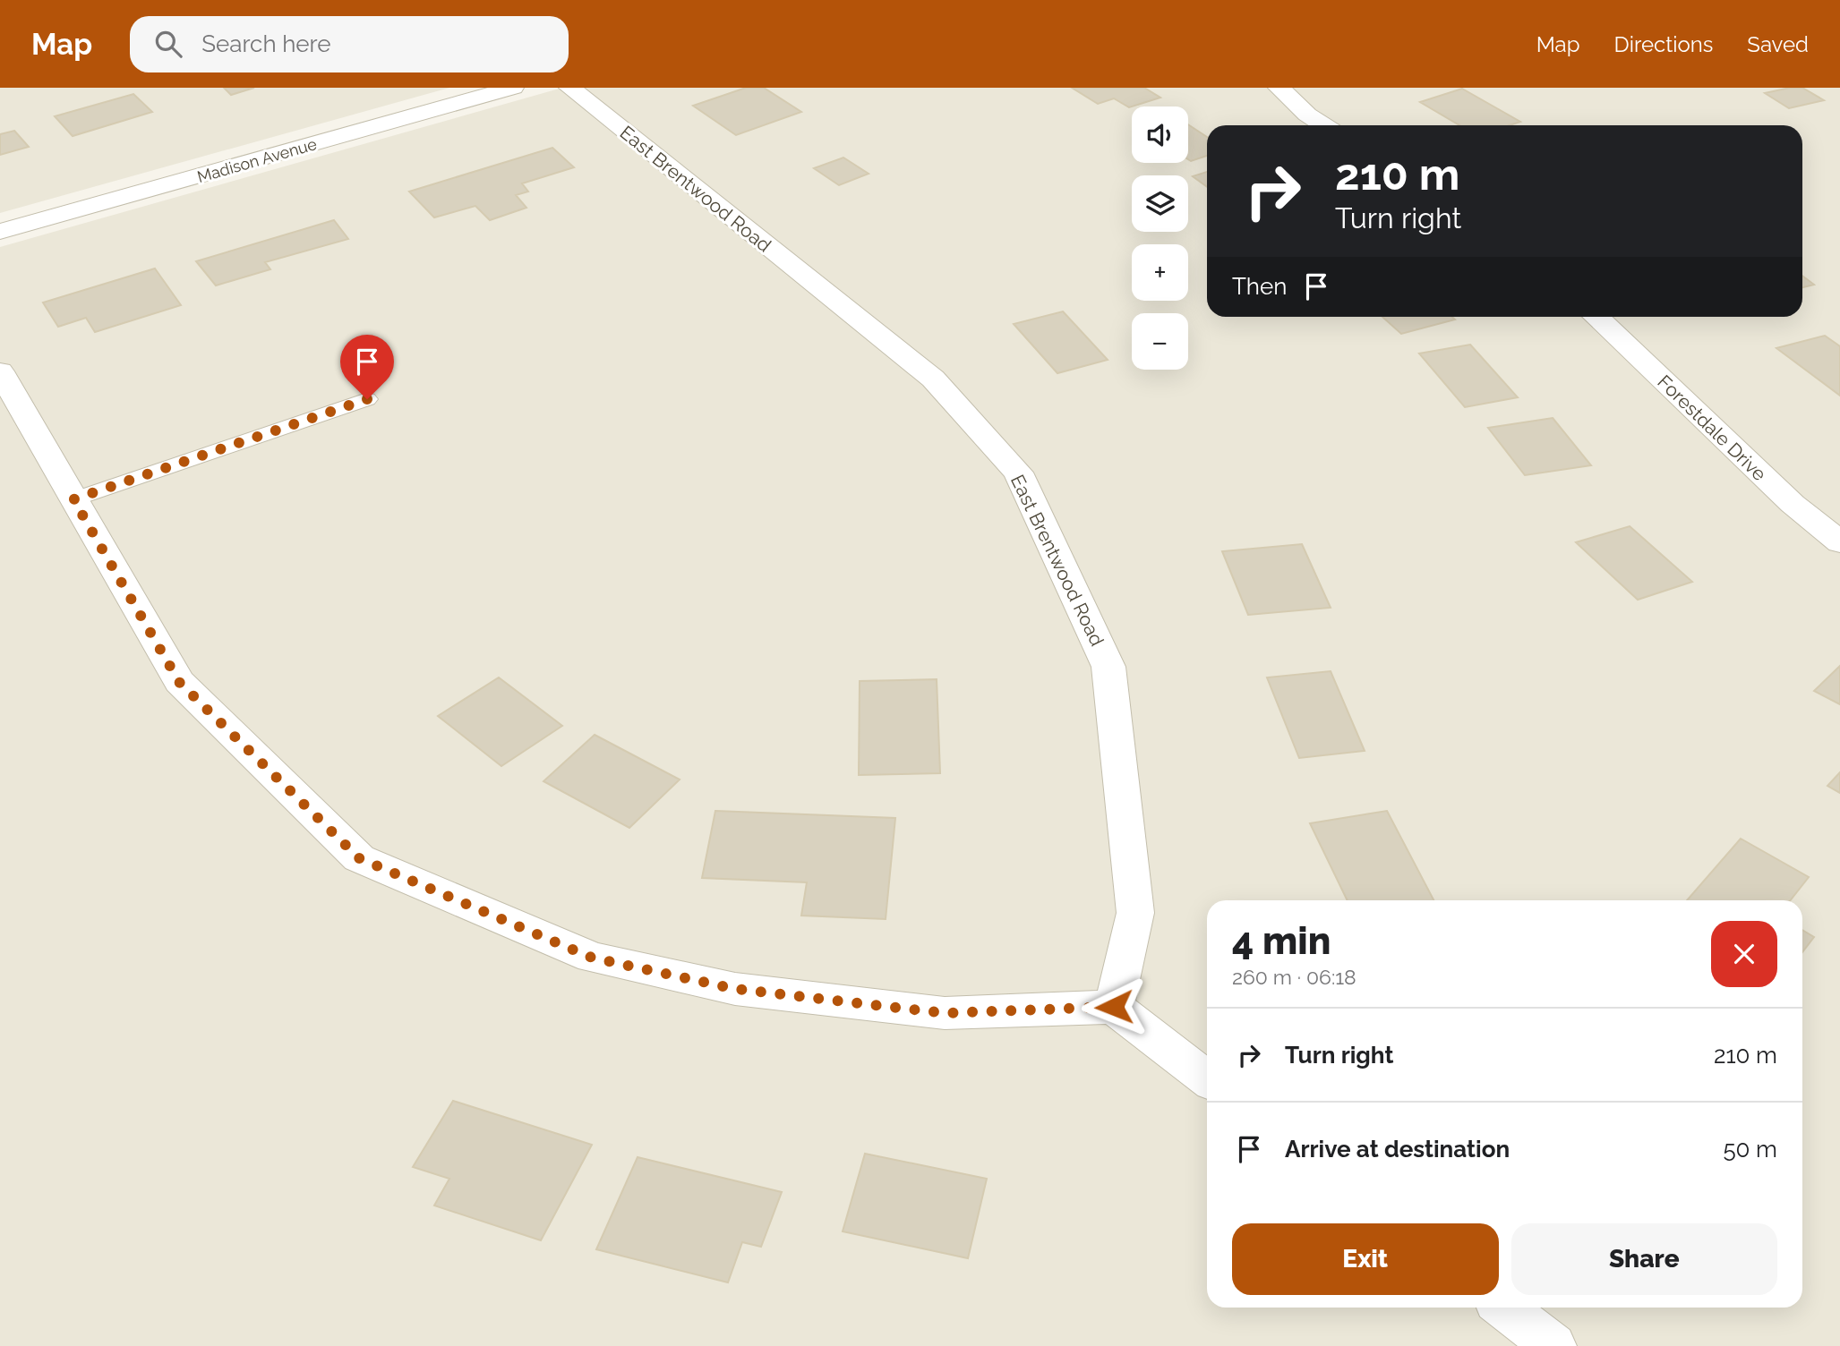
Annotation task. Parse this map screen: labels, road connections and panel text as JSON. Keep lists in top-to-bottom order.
{
  "streets": {
    "street": ["Madison Avenue", "East Brentwood Road", "Forestdale Drive"]
  },
  "page": {
    "header": "Map",
    "search": "Search here",
    "nav": ["Map", "Directions", "Saved"],
    "map_buttons": ["+", "−"],
    "turn": ["210 m", "Turn right"],
    "then": "Then",
    "heading": ["4 min", "260 m · 06:18"],
    "list": [
      {
        "name": "Turn right",
        "value": "210 m"
      },
      {
        "name": "Arrive at destination",
        "value": "50 m"
      }
    ],
    "buttons": ["Exit", "Share"]
  }
}
